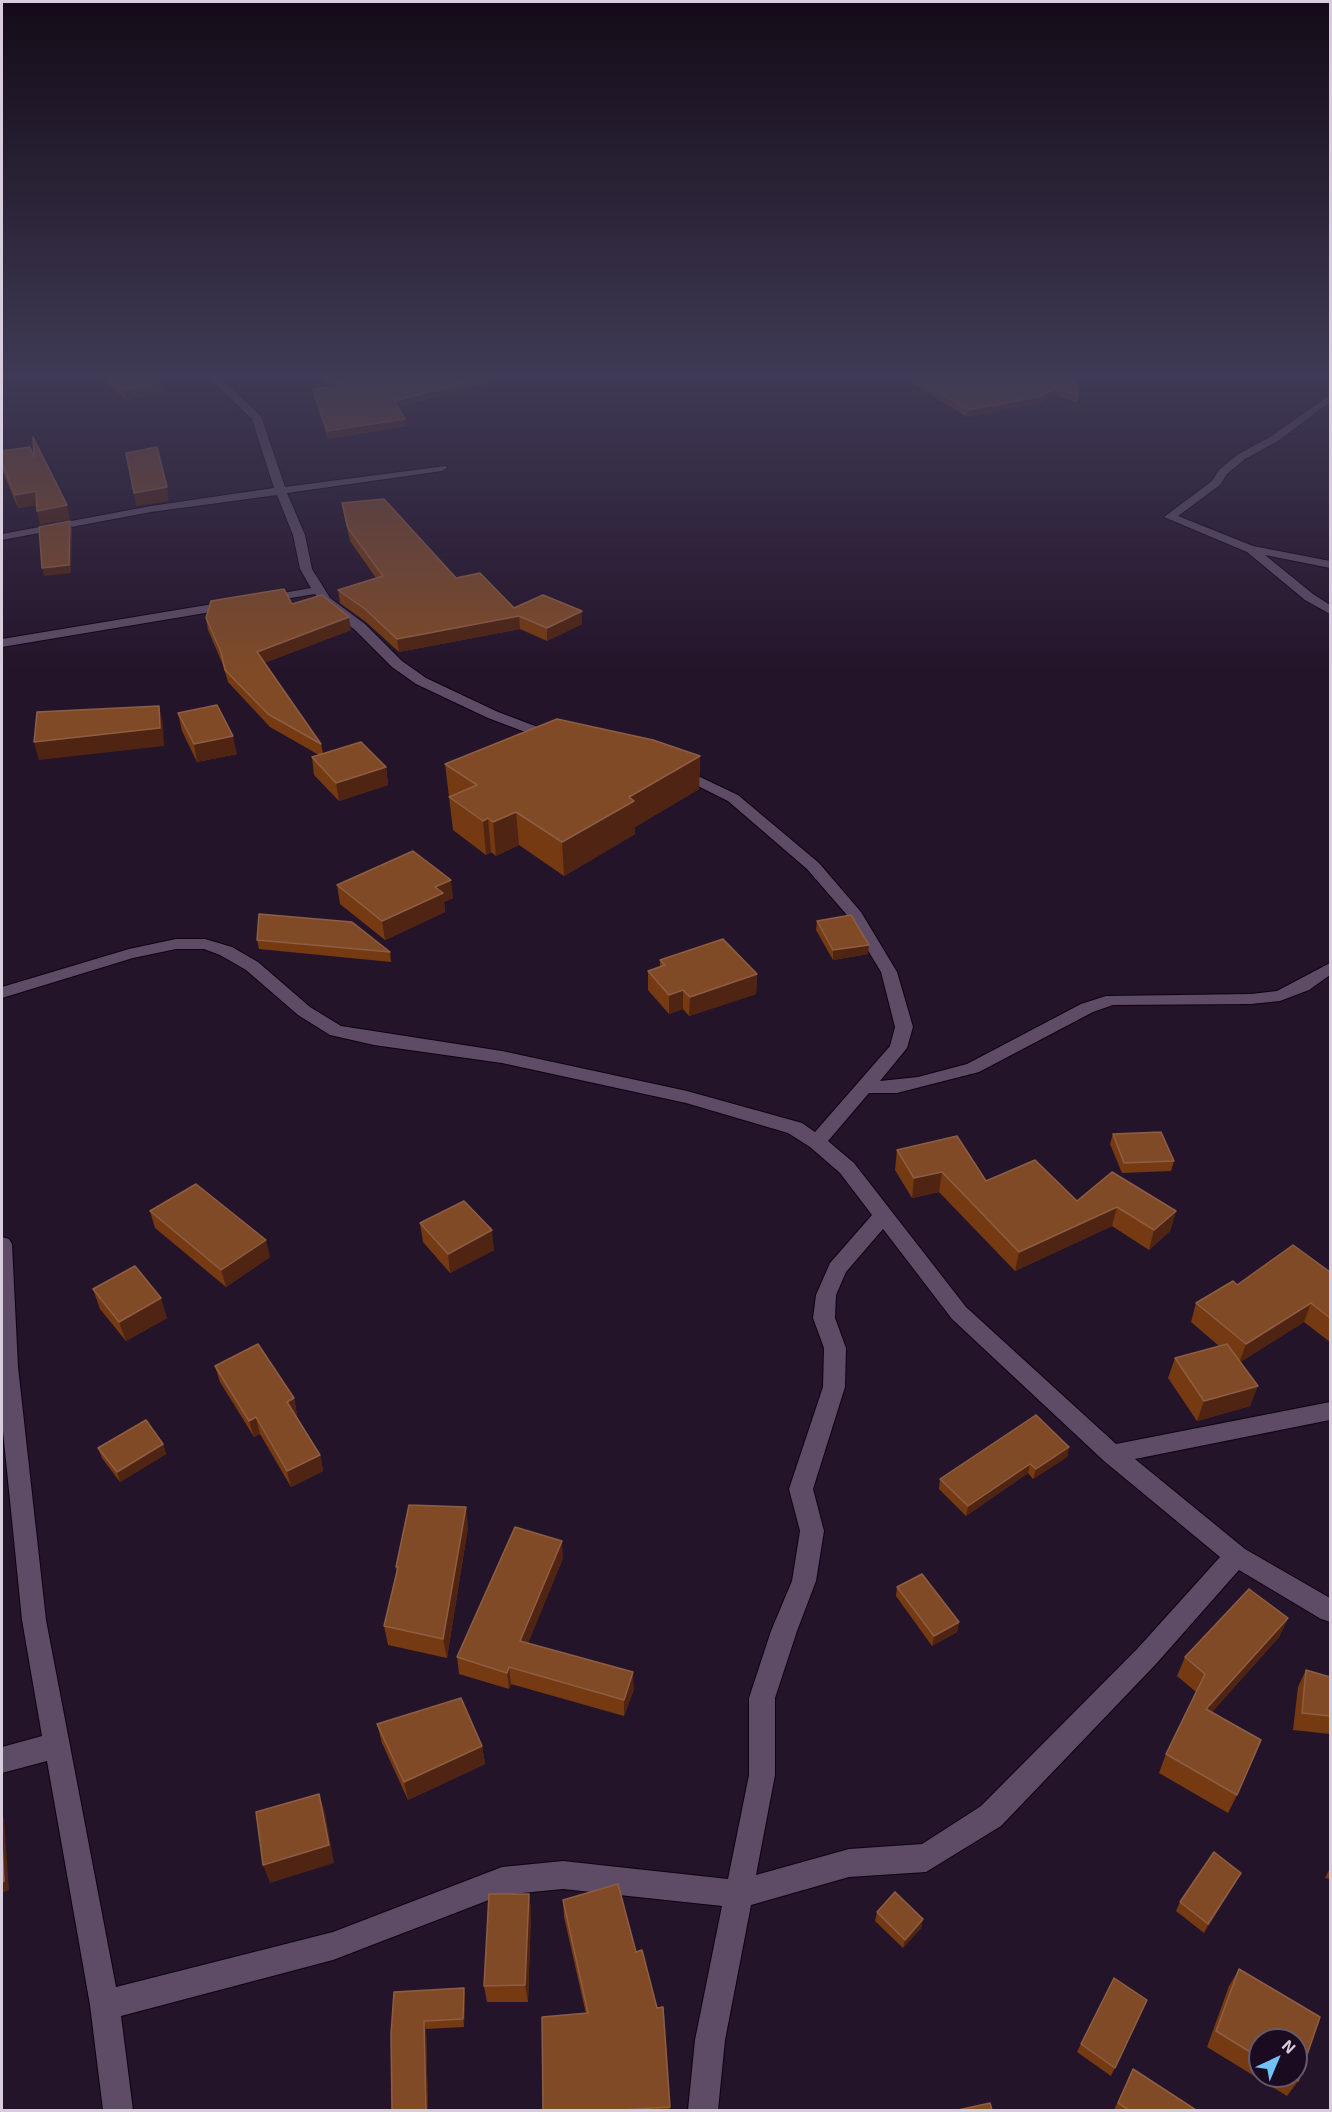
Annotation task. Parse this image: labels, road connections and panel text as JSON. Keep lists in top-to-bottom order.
{
  "north": "top right"
}
